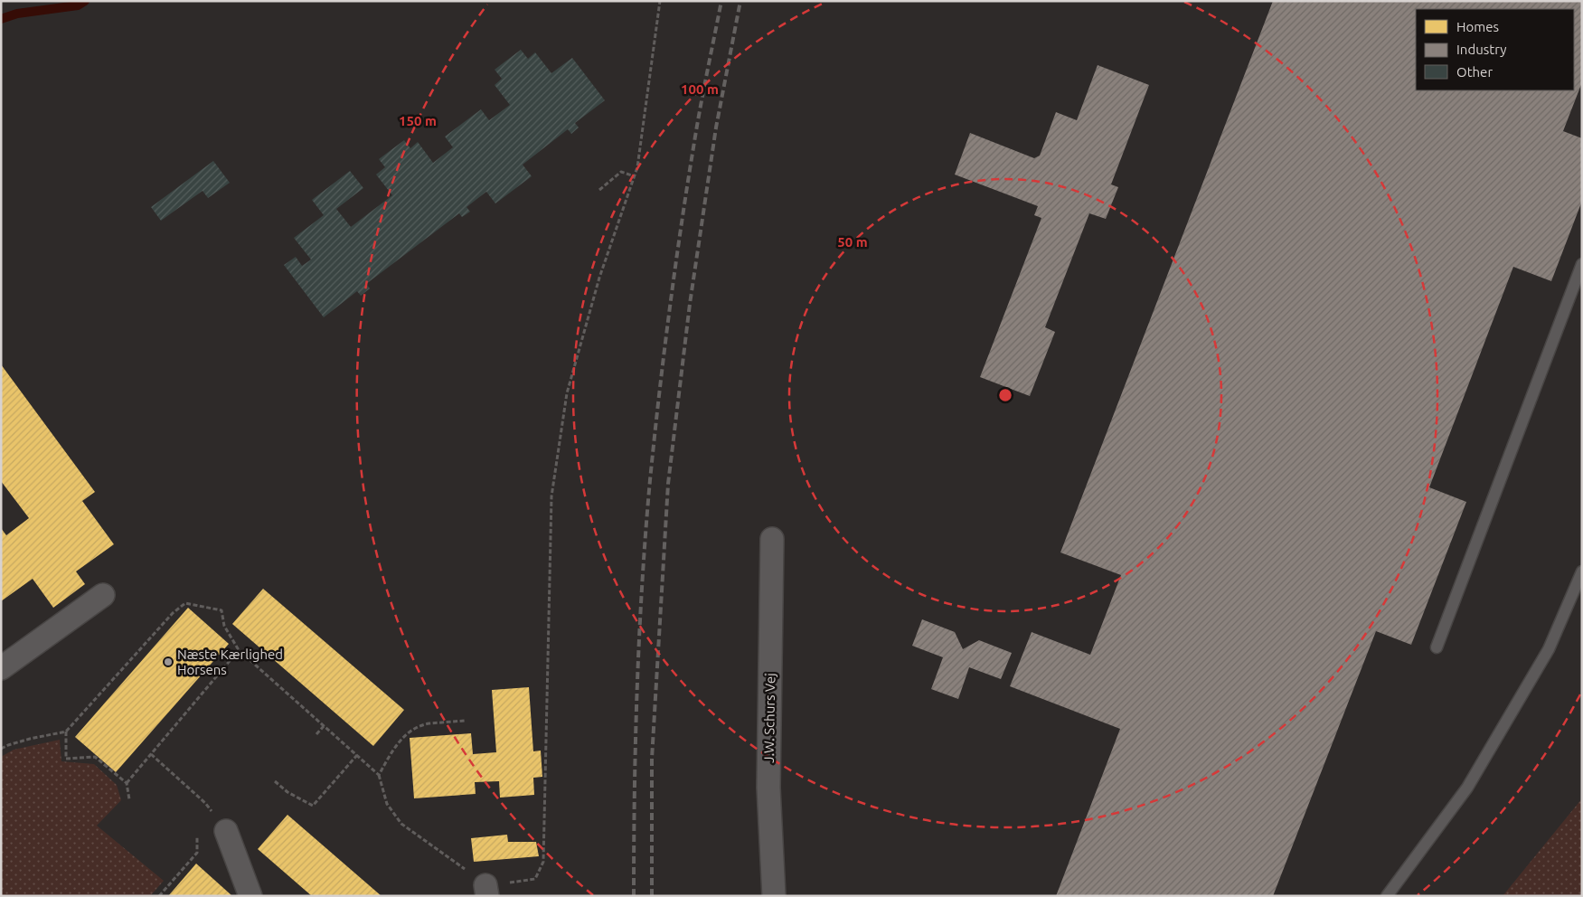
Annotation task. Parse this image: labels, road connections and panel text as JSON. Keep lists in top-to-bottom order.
{
  "streets": {
    "street": ["J.W. Schurs Vej"]
  },
  "places": ["Næste Kærlighed Horsens"],
  "legend": ["Homes", "Industry", "Other"],
  "rings": ["100 m", "150 m", "50 m"]
}
